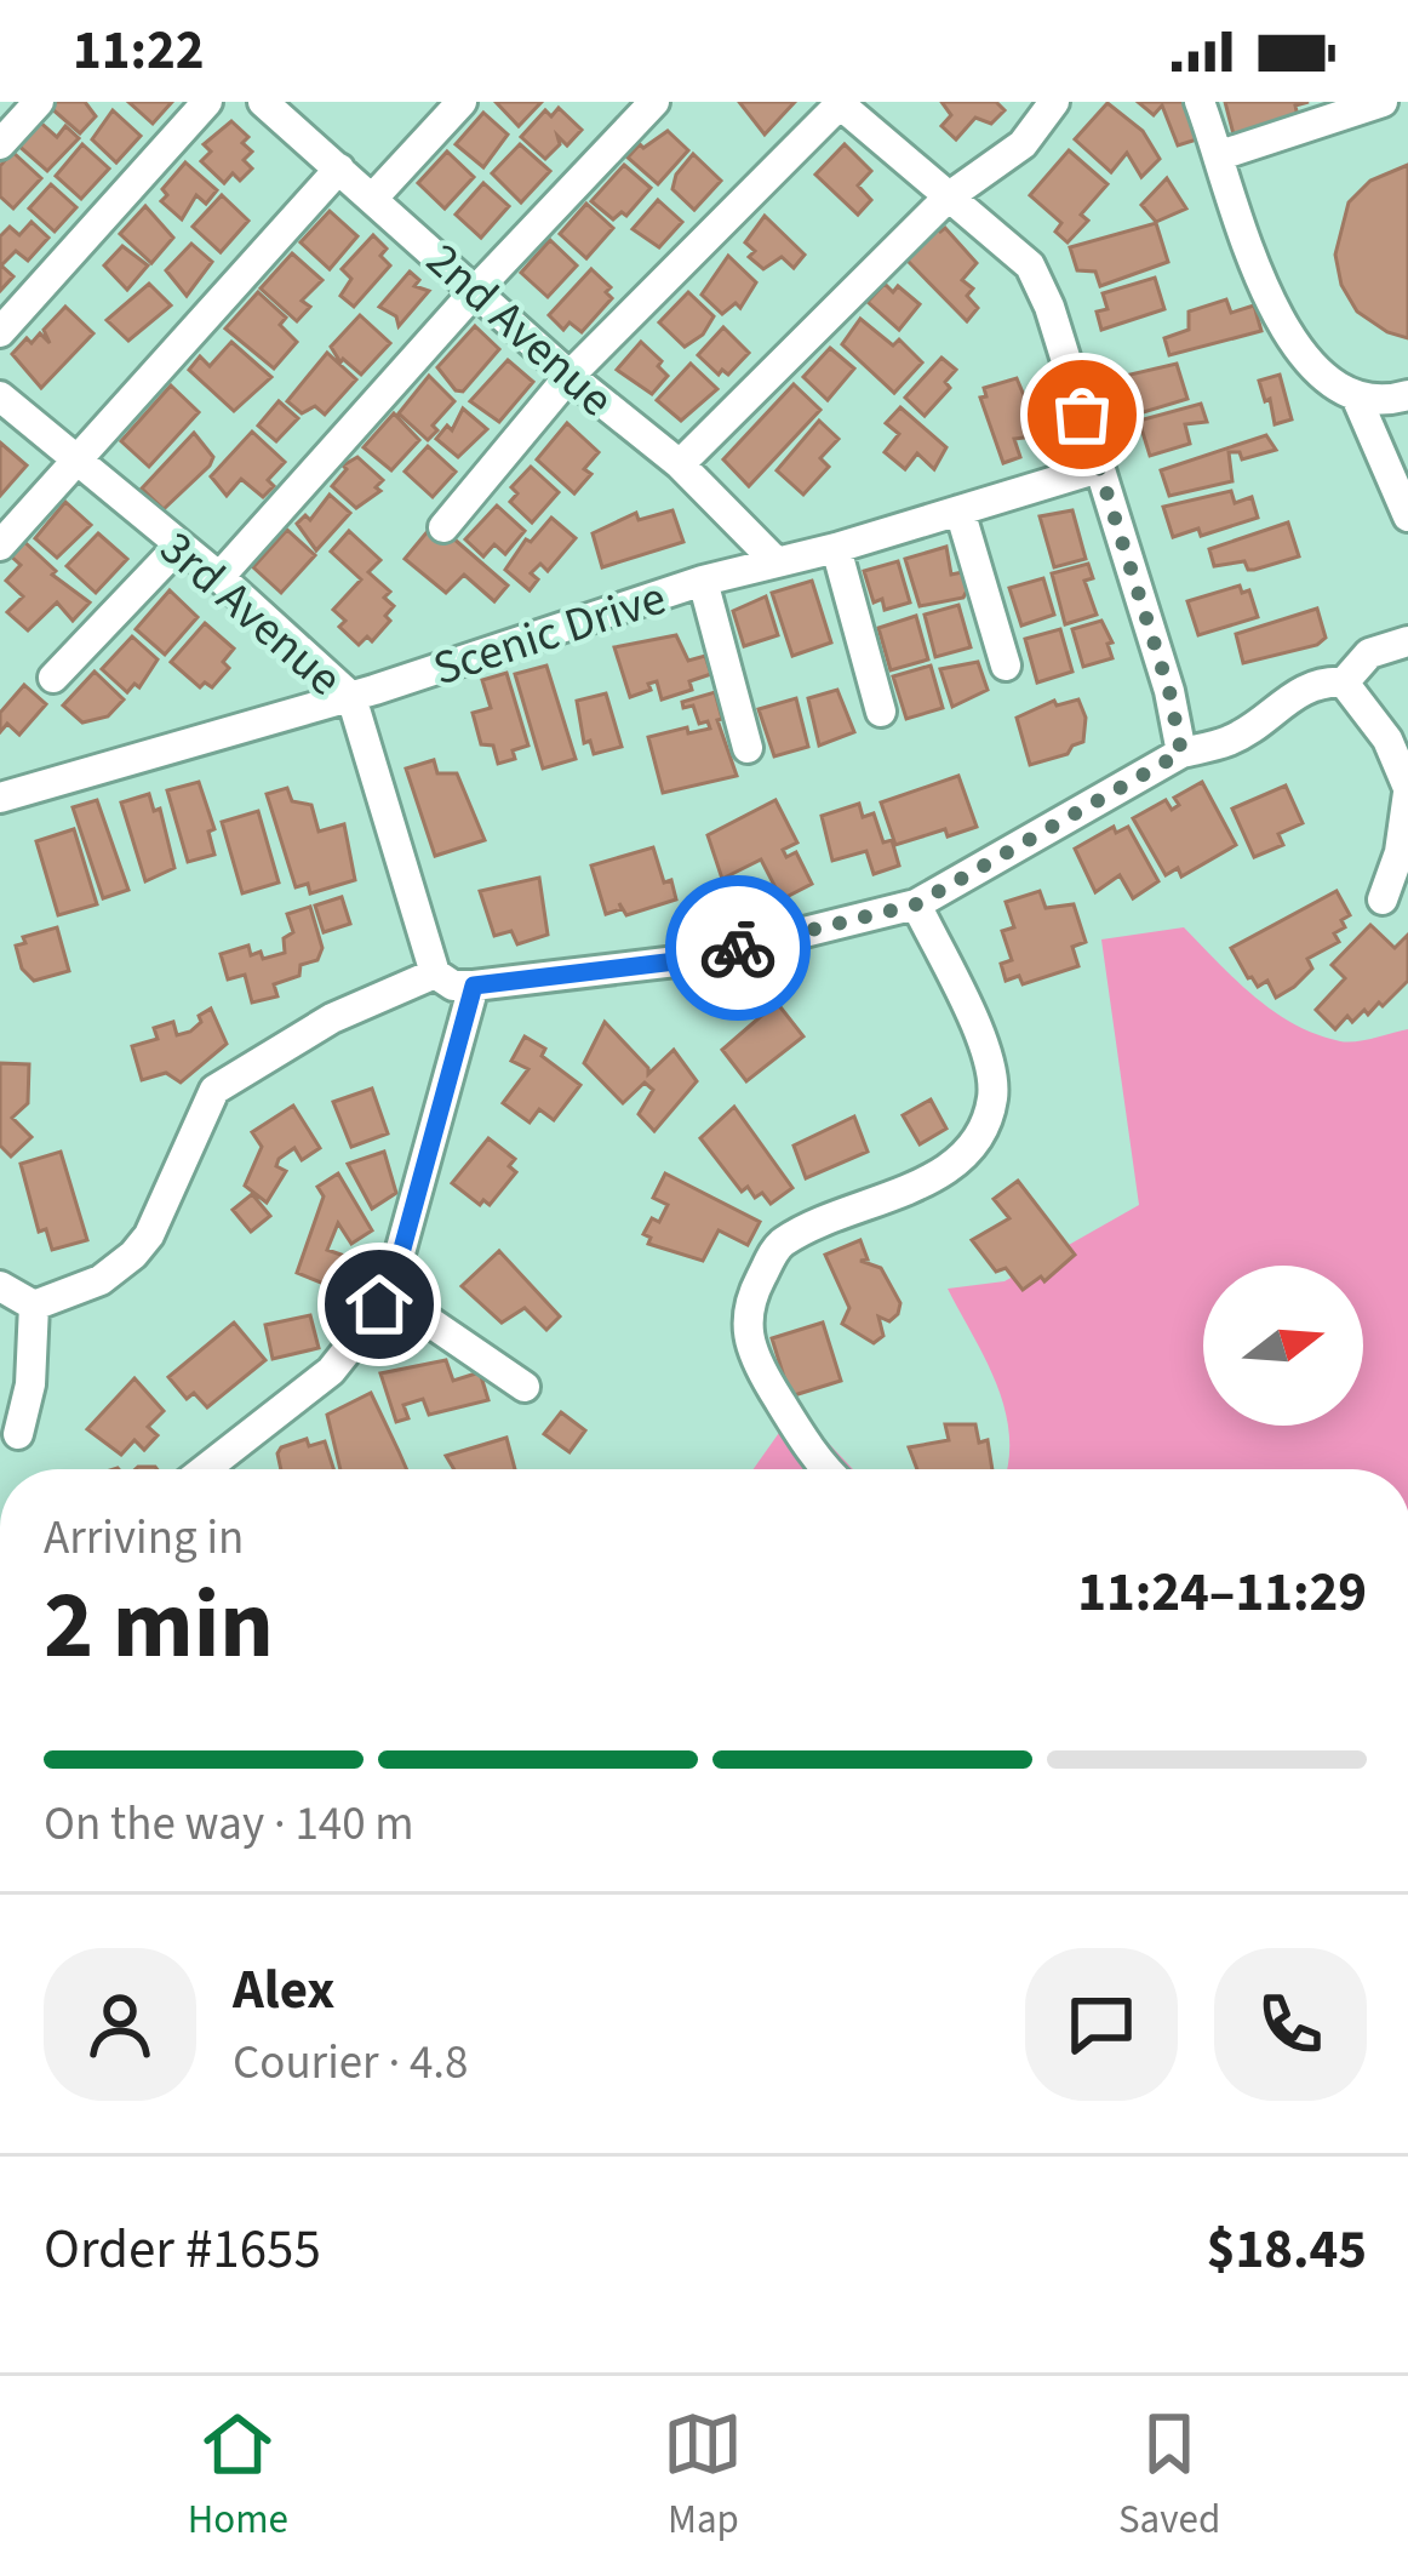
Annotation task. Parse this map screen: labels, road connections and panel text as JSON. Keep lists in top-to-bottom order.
{
  "streets": {
    "street": ["2nd Avenue", "3rd Avenue", "Scenic Drive"]
  },
  "crossings": [
    ["2nd Avenue", "Scenic Drive"],
    ["3rd Avenue", "Scenic Drive"]
  ],
  "north": "right",
  "page": {
    "status": "11:22",
    "heading": ["2 min", "Arriving in", "11:24–11:29"],
    "panel": [
      "Alex",
      "Courier · 4.8",
      "Order #1655",
      "$18.45"
    ],
    "bar": "On the way · 140 m",
    "tabs": ["Home", "Map", "Saved"]
  }
}
